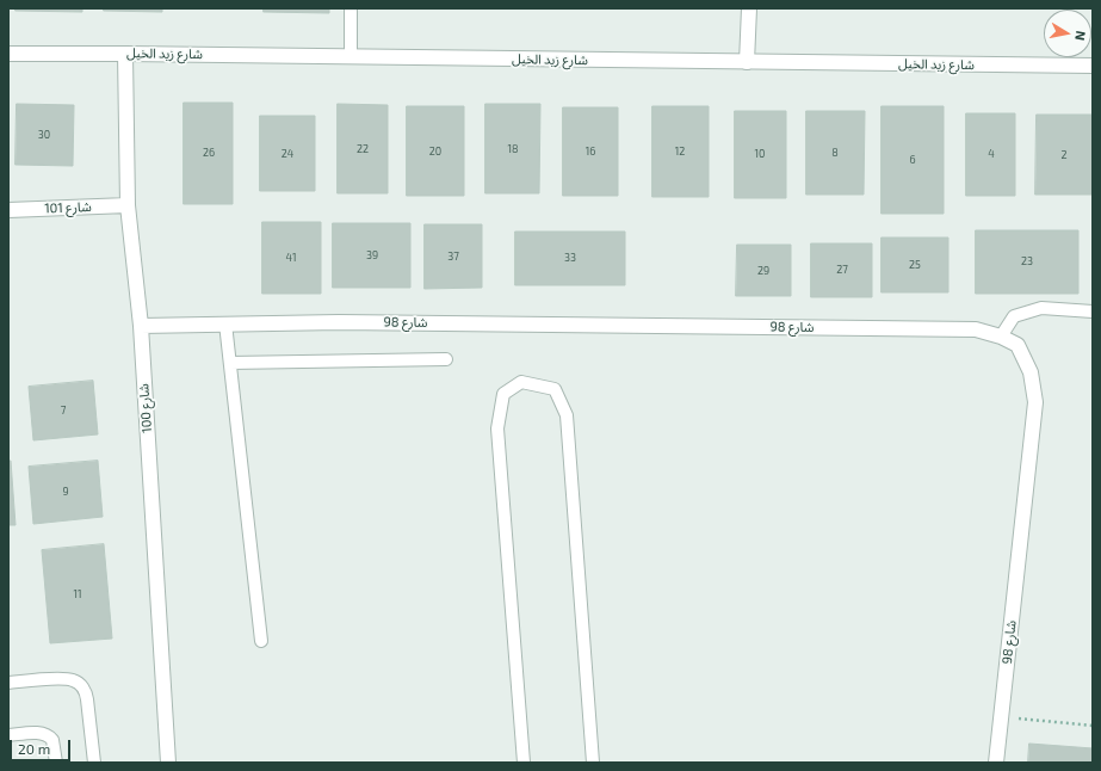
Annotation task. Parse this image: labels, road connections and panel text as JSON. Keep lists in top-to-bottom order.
{
  "streets": {
    "street": [
      "شارع زيد الخيل",
      "شارع 101",
      "شارع 98",
      "شارع 100"
    ]
  },
  "crossings": [
    ["شارع زيد الخيل", "شارع 100"],
    ["شارع 101", "شارع 100"],
    ["شارع 98", "شارع 100"]
  ],
  "house_numbers": [
    "30",
    "22",
    "18",
    "20",
    "16",
    "12",
    "26",
    "8",
    "24",
    "10",
    "4",
    "2",
    "6",
    "39",
    "37",
    "41",
    "33",
    "23",
    "25",
    "27",
    "29",
    "7",
    "9",
    "11"
  ],
  "scale_bar": "20 m",
  "north": "right"
}
